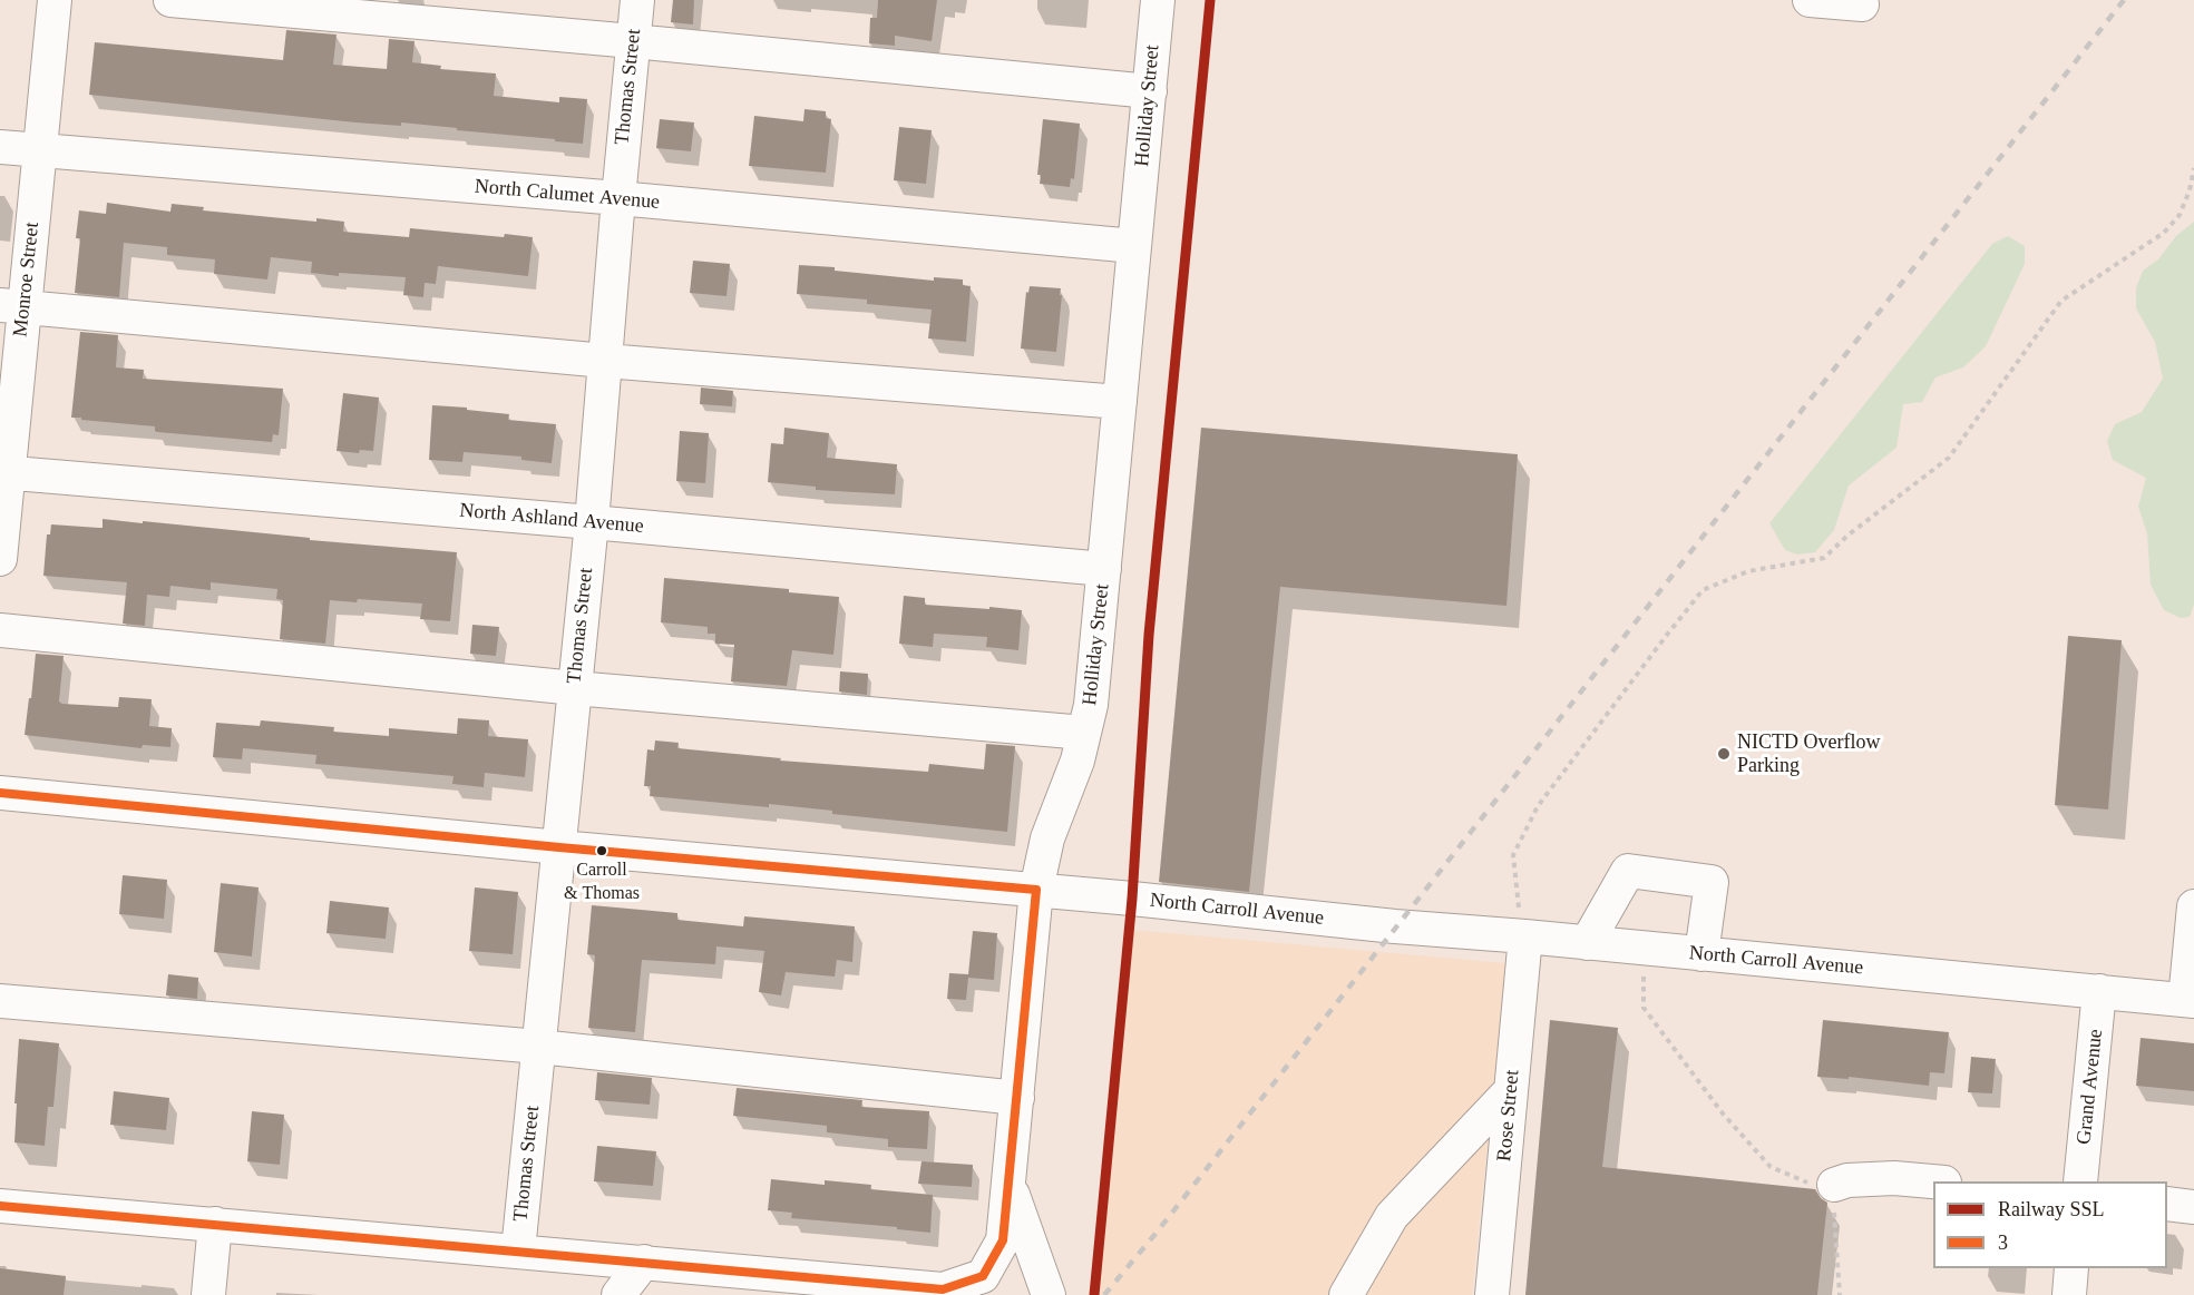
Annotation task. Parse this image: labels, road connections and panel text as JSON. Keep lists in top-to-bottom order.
{
  "streets": {
    "street": [
      "Thomas Street",
      "Holliday Street",
      "North Calumet Avenue",
      "Monroe Street",
      "North Ashland Avenue",
      "North Carroll Avenue",
      "Grand Avenue",
      "Rose Street"
    ]
  },
  "crossings": [
    ["Thomas Street", "North Calumet Avenue"],
    ["Thomas Street", "North Ashland Avenue"],
    ["Thomas Street", "North Carroll Avenue"],
    ["Holliday Street", "North Calumet Avenue"],
    ["Holliday Street", "North Ashland Avenue"],
    ["Holliday Street", "North Carroll Avenue"],
    ["North Calumet Avenue", "Monroe Street"],
    ["Monroe Street", "North Ashland Avenue"],
    ["North Carroll Avenue", "Grand Avenue"],
    ["North Carroll Avenue", "Rose Street"]
  ],
  "places": ["NICTD Overflow Parking", "Carroll & Thomas"],
  "lines": ["rail line SSL", "transit line 3"],
  "legend": ["Railway SSL", "3"]
}
